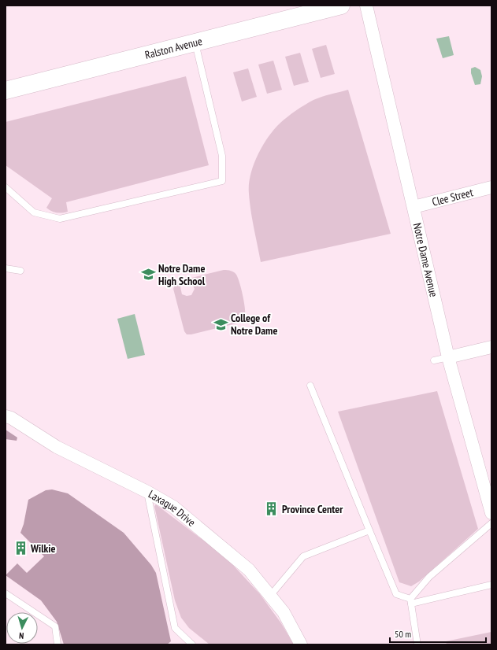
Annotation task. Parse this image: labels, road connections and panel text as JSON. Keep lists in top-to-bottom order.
{
  "streets": {
    "main road": ["Ralston Avenue"],
    "street": ["Clee Street", "Notre Dame Avenue", "Laxague Drive"]
  },
  "crossings": [
    ["Clee Street", "Notre Dame Avenue"]
  ],
  "places": {
    "school or university": ["Notre Dame High School", "College of Notre Dame"],
    "building": ["Province Center", "Wilkie"]
  },
  "scale_bar": "50 m",
  "north": "bottom"
}
